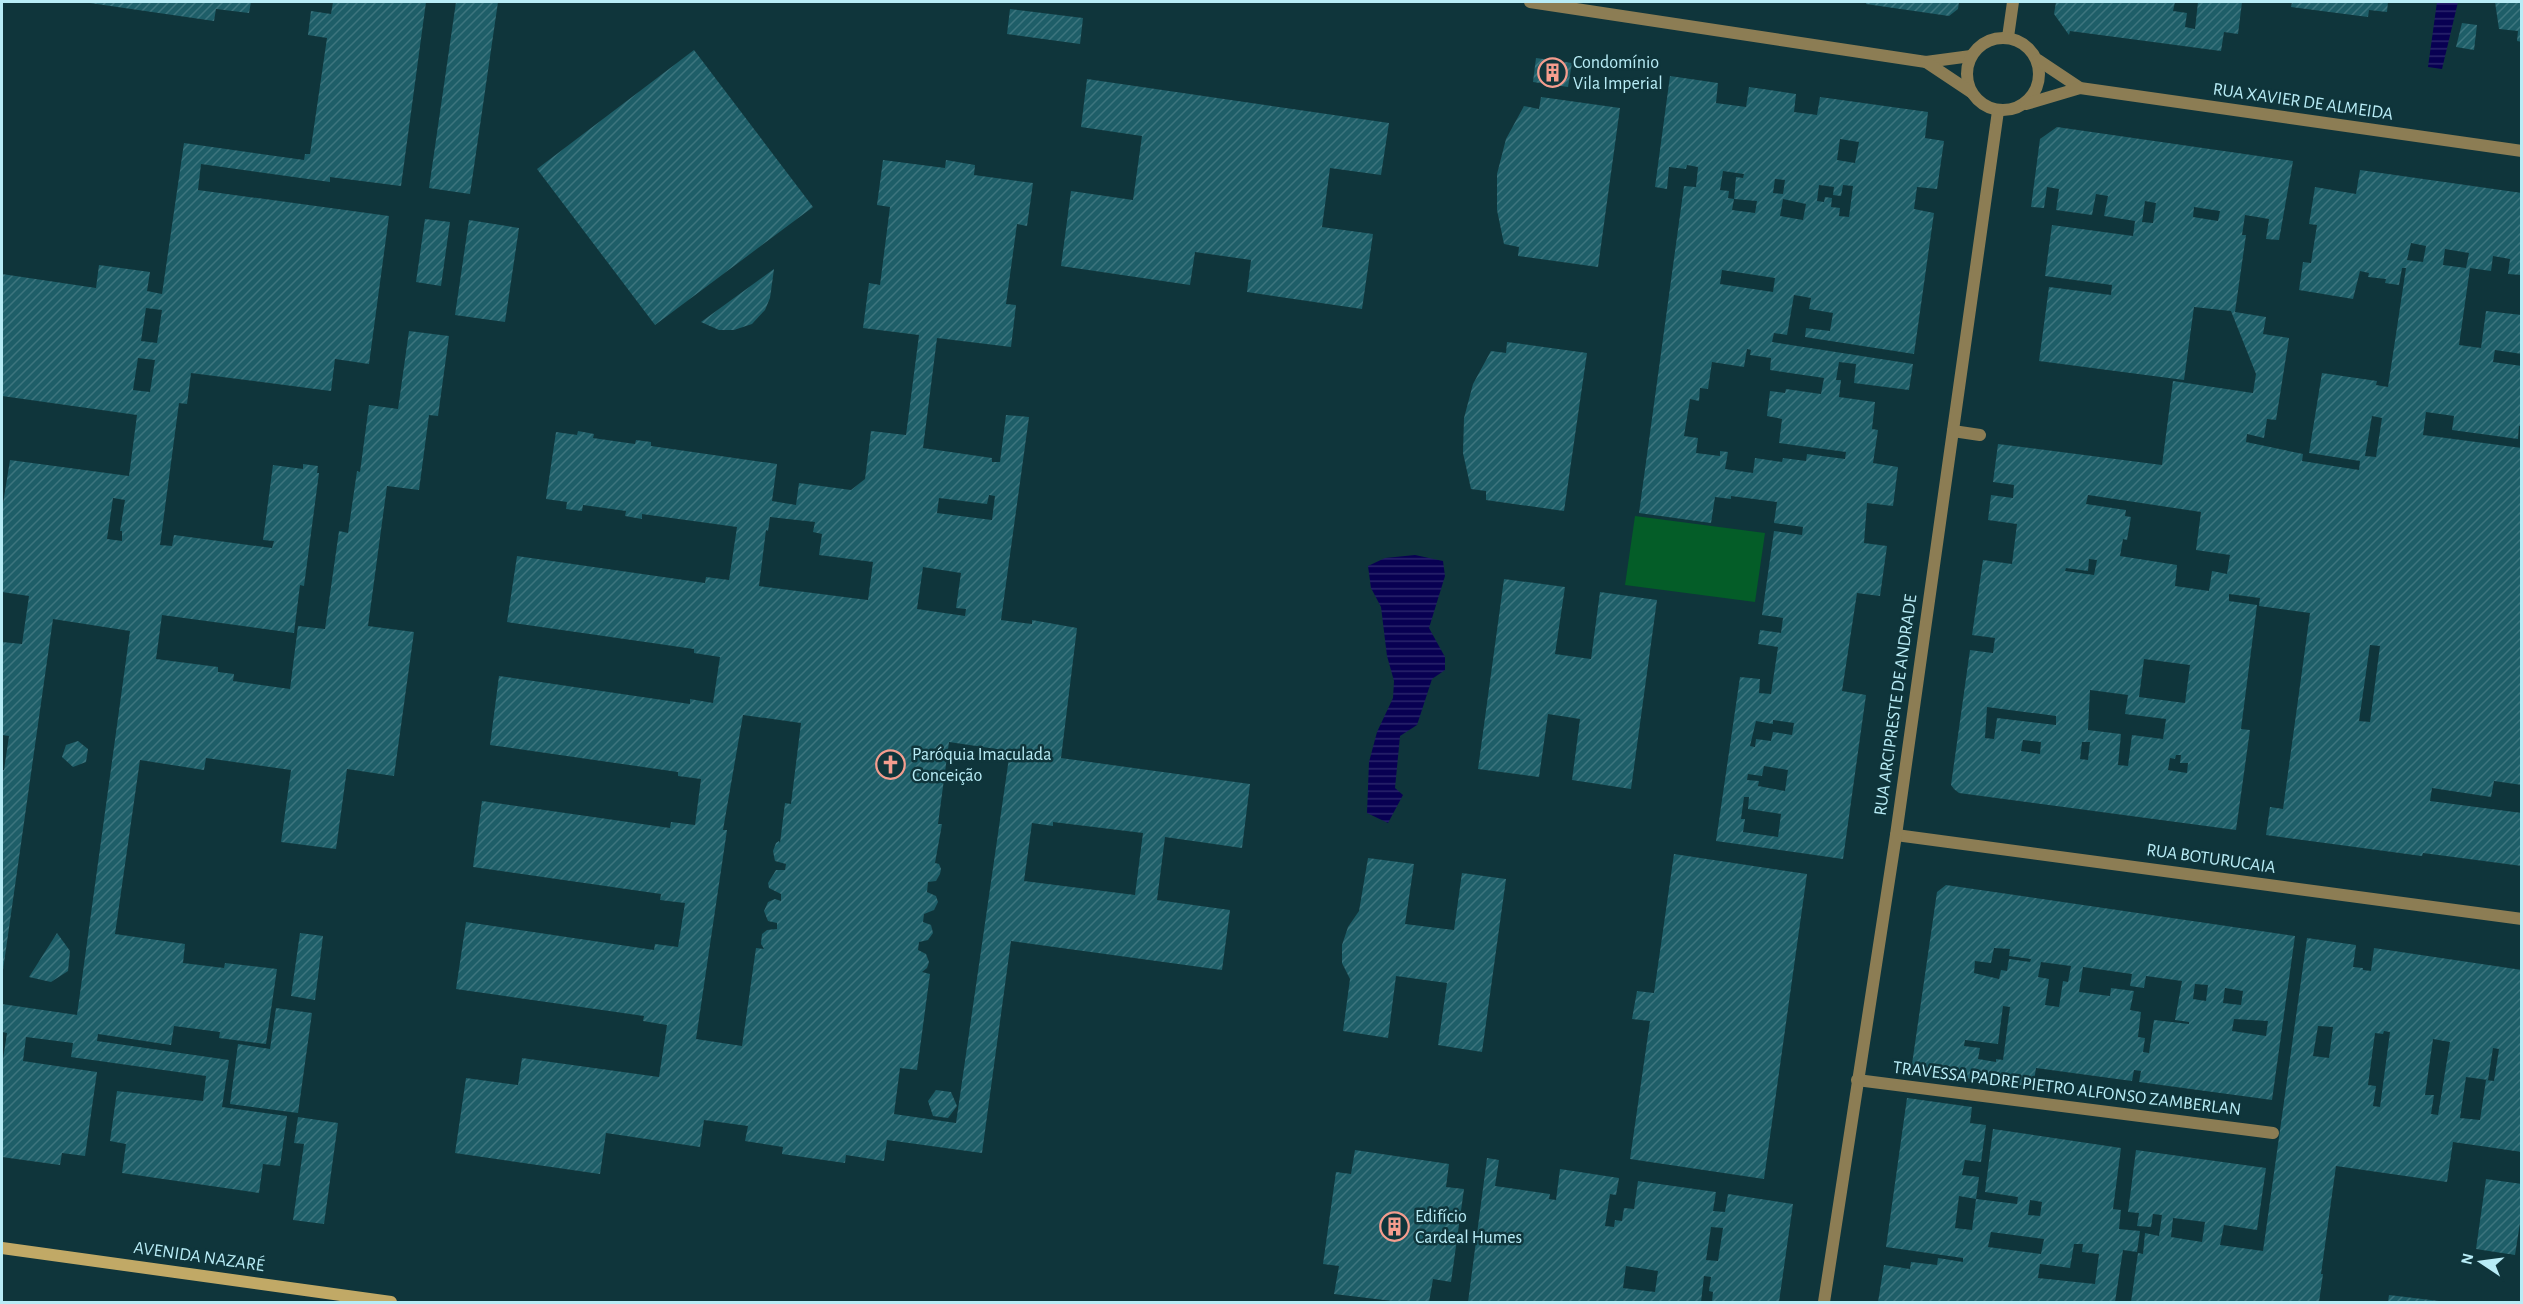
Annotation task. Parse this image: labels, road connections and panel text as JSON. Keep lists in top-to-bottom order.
{
  "streets": {
    "main road": ["AVENIDA NAZARÉ"],
    "street": [
      "RUA XAVIER DE ALMEIDA",
      "RUA ARCIPRESTE DE ANDRADE",
      "RUA BOTURUCAIA",
      "TRAVESSA PADRE PIETRO ALFONSO ZAMBERLAN"
    ]
  },
  "crossings": [
    ["RUA XAVIER DE ALMEIDA", "RUA ARCIPRESTE DE ANDRADE"],
    ["RUA ARCIPRESTE DE ANDRADE", "RUA BOTURUCAIA"],
    ["RUA ARCIPRESTE DE ANDRADE", "TRAVESSA PADRE PIETRO ALFONSO ZAMBERLAN"]
  ],
  "places": {
    "building": ["Condomínio Vila Imperial", "Edifício Cardeal Humes"],
    "church": ["Paróquia Imaculada Conceição"]
  },
  "north": "left"
}
